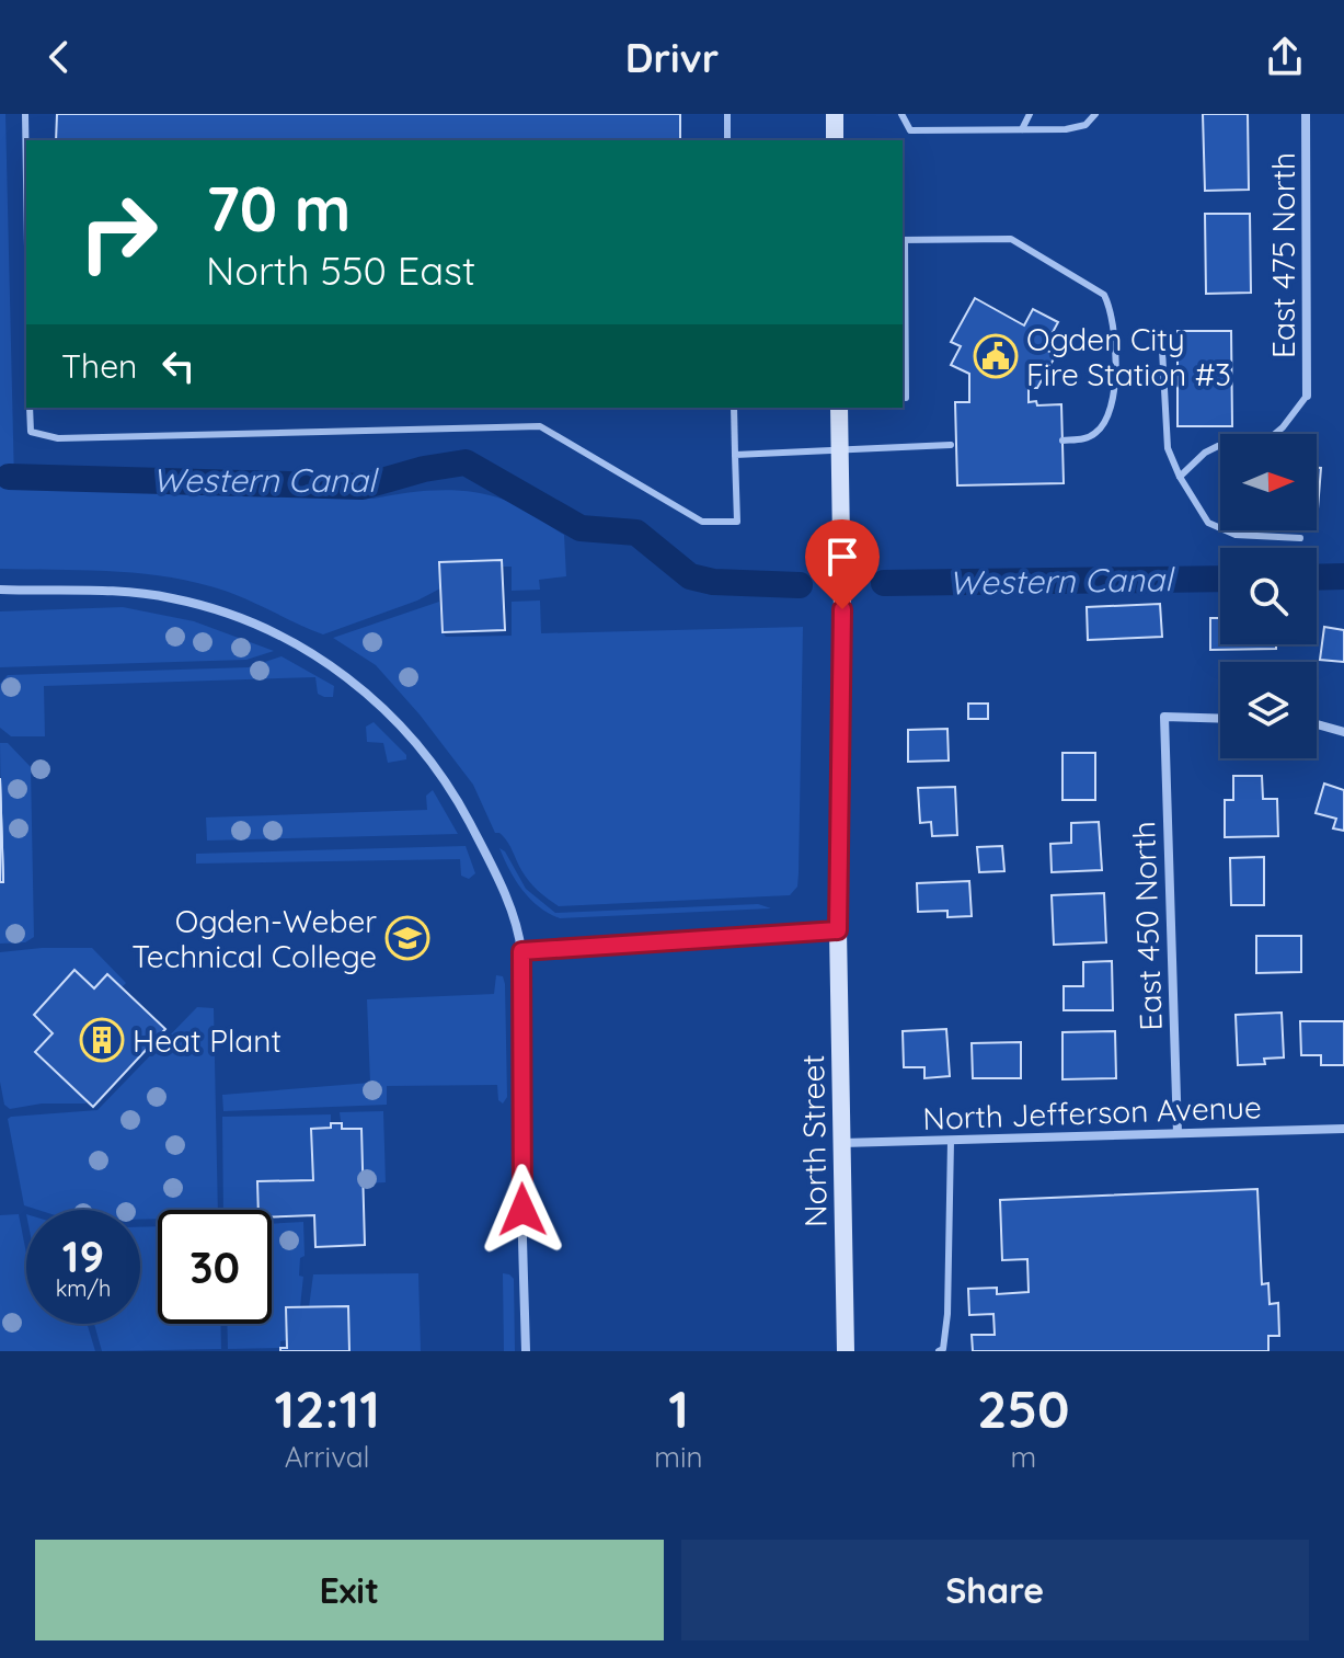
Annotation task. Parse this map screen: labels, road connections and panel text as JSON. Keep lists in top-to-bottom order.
{
  "streets": {
    "main road": ["North Street"],
    "street": ["East 475 North", "East 450 North", "North Jefferson Avenue"]
  },
  "crossings": [
    ["East 450 North", "North Jefferson Avenue"],
    ["North Jefferson Avenue", "North Street"]
  ],
  "water": ["Western Canal"],
  "places": {
    "public building": ["Ogden City Fire Station #3"],
    "school or university": ["Ogden-Weber Technical College"],
    "building": ["Heat Plant"]
  },
  "north": "right",
  "page": {
    "header": "Drivr",
    "turn": ["70 m", "North 550 East"],
    "then": "Then",
    "speed": "19 km/h",
    "limit": "30",
    "eta": [
      "12:11",
      "Arrival",
      "1",
      "min",
      "250",
      "m"
    ],
    "buttons": ["Exit", "Share"]
  }
}
